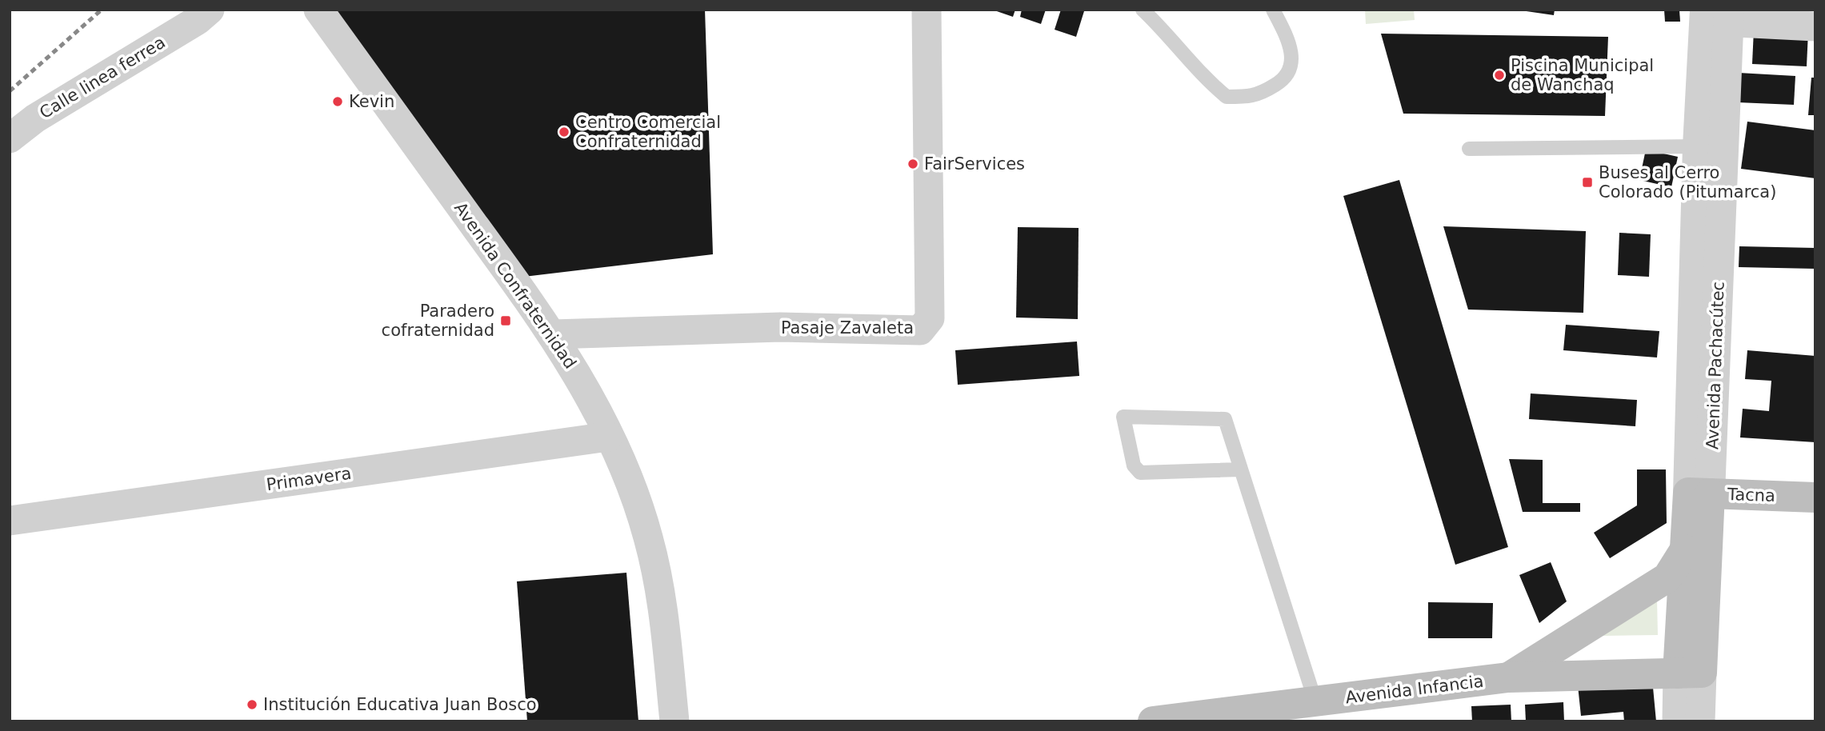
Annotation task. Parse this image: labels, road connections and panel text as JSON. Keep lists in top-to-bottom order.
{
  "streets": {
    "main road": ["Avenida Pachacútec", "Tacna", "Avenida Infancia"],
    "street": [
      "Calle linea ferrea",
      "Avenida Confraternidad",
      "Pasaje Zavaleta",
      "Primavera"
    ]
  },
  "crossings": [
    ["Avenida Confraternidad", "Pasaje Zavaleta"],
    ["Avenida Confraternidad", "Primavera"],
    ["Avenida Pachacútec", "Tacna"],
    ["Avenida Pachacútec", "Avenida Infancia"]
  ],
  "places": {
    "other": [
      "Piscina Municipal de Wanchaq",
      "Kevin",
      "Centro Comercial Confraternidad",
      "FairServices",
      "Institución Educativa Juan Bosco"
    ],
    "transit": ["Buses al Cerro Colorado (Pitumarca)", "Paradero cofraternidad"]
  }
}
